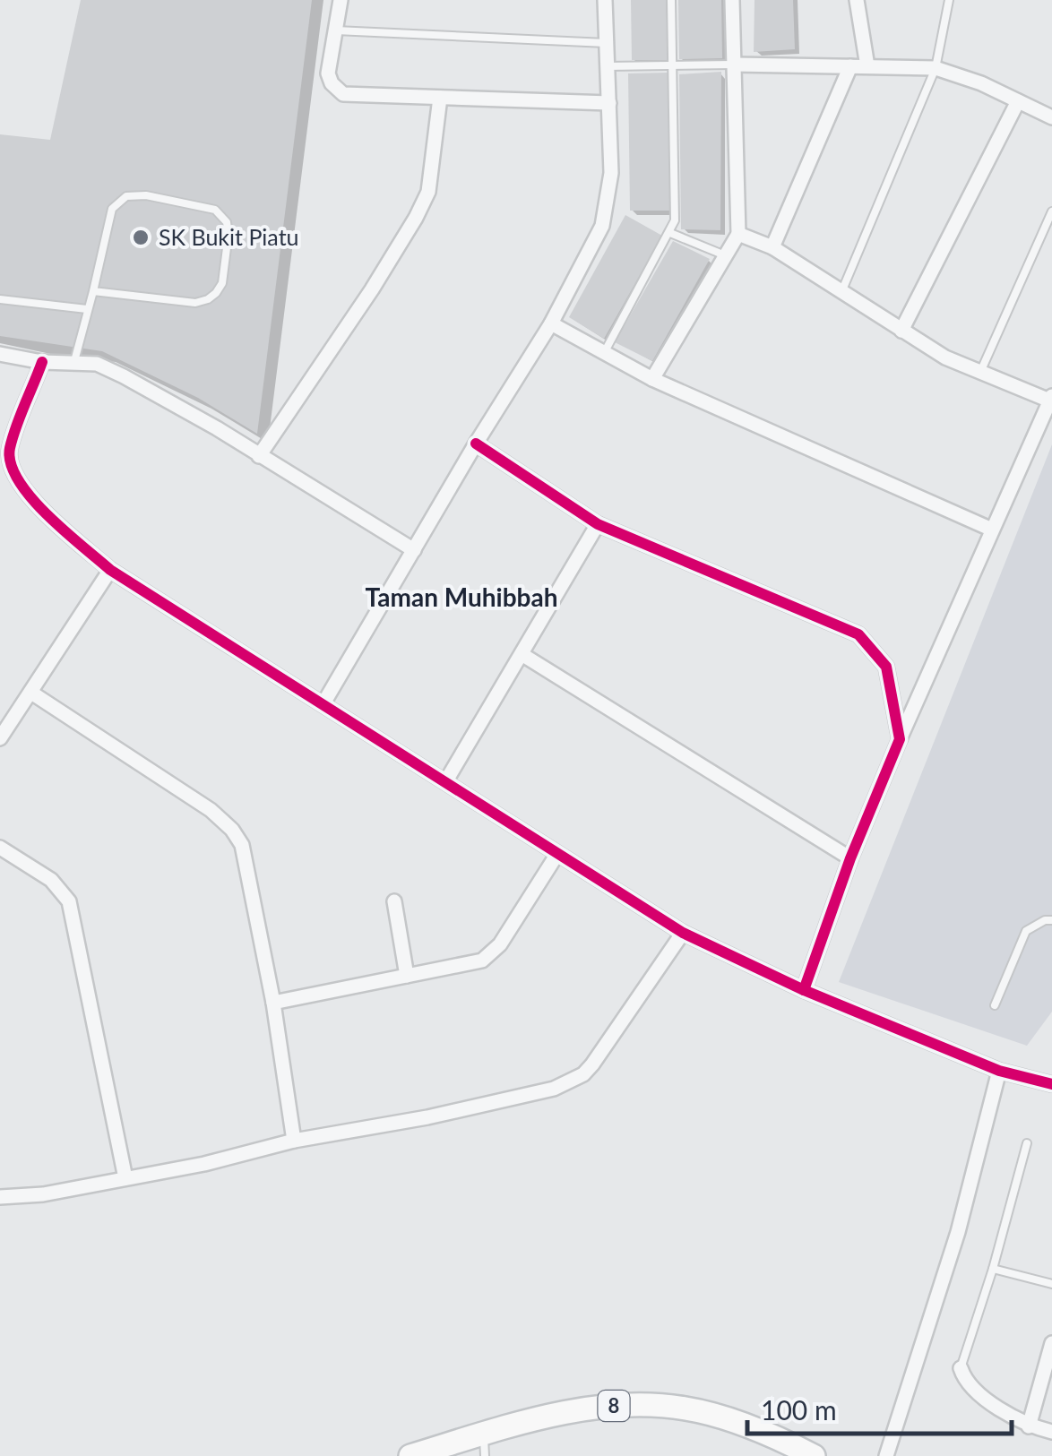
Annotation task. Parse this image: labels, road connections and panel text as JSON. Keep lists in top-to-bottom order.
{
  "streets": {
    "main road": ["8"]
  },
  "districts": ["Taman Muhibbah"],
  "places": ["SK Bukit Piatu"],
  "scale_bar": "100 m"
}
